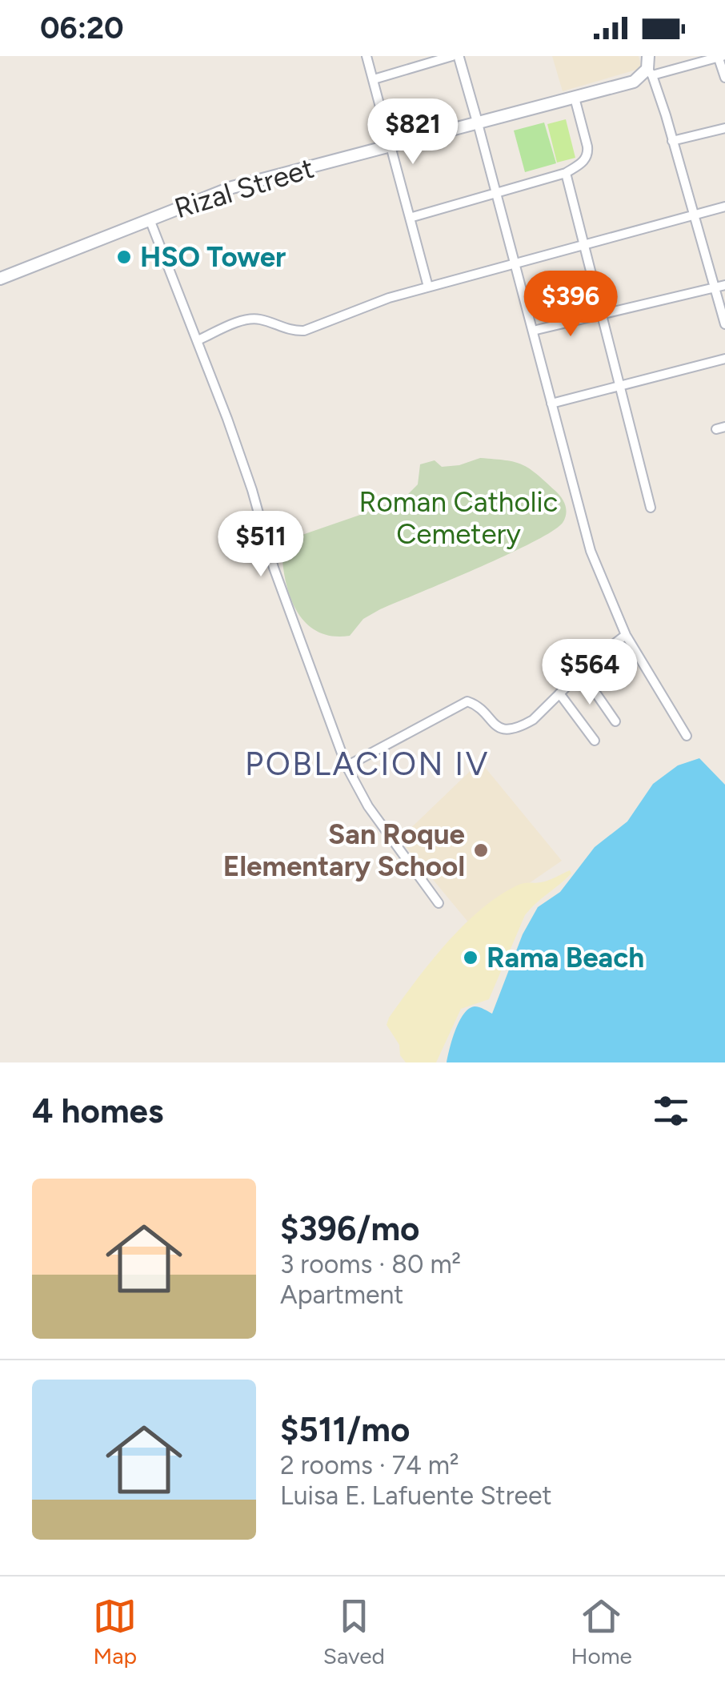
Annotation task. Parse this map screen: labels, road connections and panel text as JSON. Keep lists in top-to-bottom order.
{
  "streets": {
    "main road": ["Rizal Street"]
  },
  "districts": ["POBLACION IV"],
  "parks": ["Roman Catholic Cemetery"],
  "places": ["HSO Tower", "San Roque Elementary School", "Rama Beach"],
  "page": {
    "status": "06:20",
    "price": [
      "$821",
      "$396",
      "$511",
      "$564"
    ],
    "heading": "4 homes",
    "list": [
      {
        "name": "$396/mo",
        "note": "3 rooms · 80 m² · Apartment"
      },
      {
        "name": "$511/mo",
        "note": "2 rooms · 74 m² · Luisa E. Lafuente Street"
      }
    ],
    "tabs": ["Map", "Saved", "Home"]
  }
}
